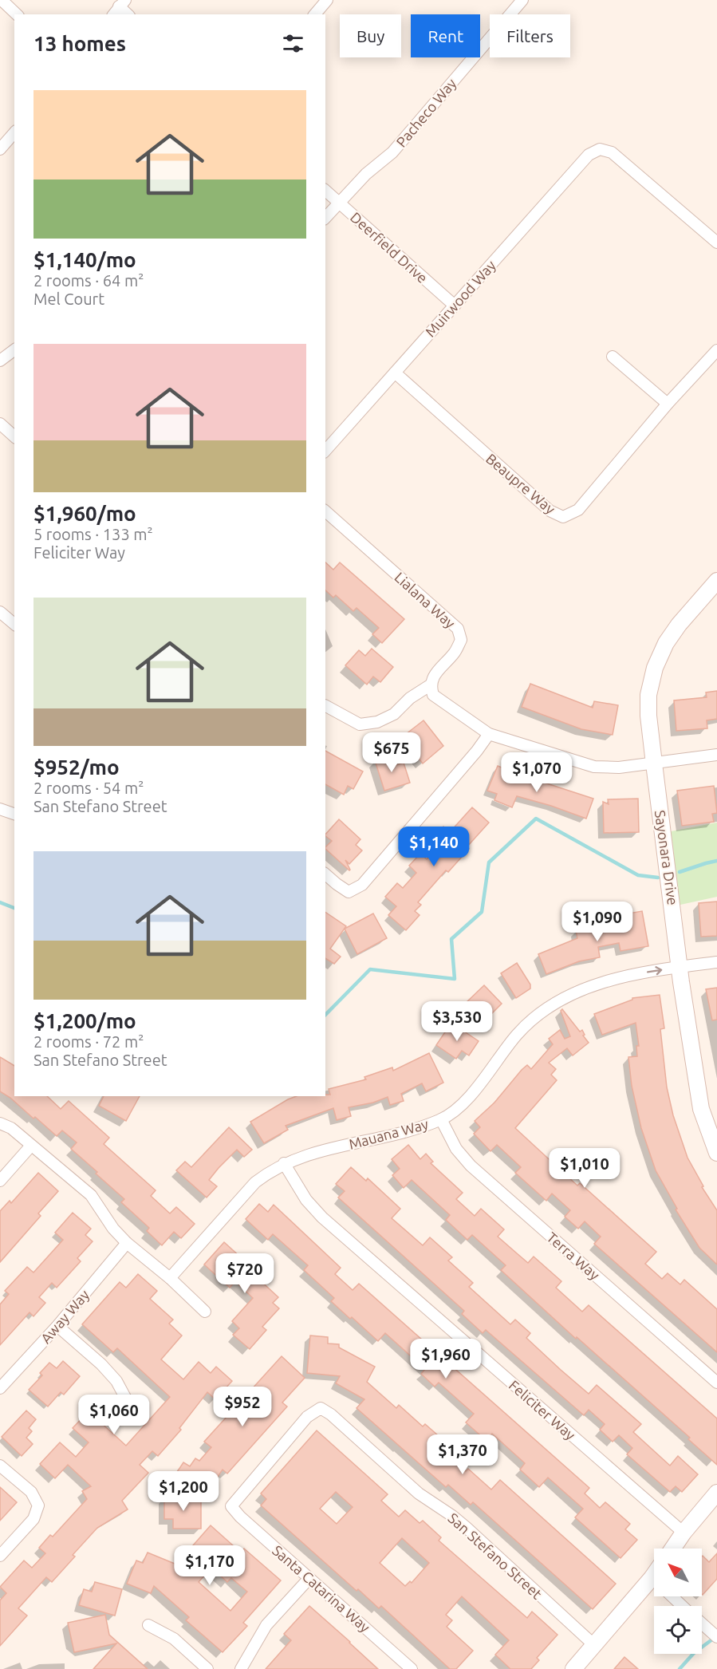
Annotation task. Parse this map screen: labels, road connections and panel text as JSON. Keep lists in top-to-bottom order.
{
  "streets": {
    "street": [
      "Pacheco Way",
      "Deerfield Drive",
      "Muirwood Way",
      "Beaupre Way",
      "Lialana Way",
      "Sayonara Drive",
      "Mauana Way",
      "Terra Way",
      "Away Way",
      "Feliciter Way",
      "San Stefano Street",
      "Santa Catarina Way"
    ]
  },
  "crossings": [
    ["Pacheco Way", "Deerfield Drive"],
    ["Deerfield Drive", "Muirwood Way"],
    ["Muirwood Way", "Beaupre Way"],
    ["Sayonara Drive", "Mauana Way"],
    ["Mauana Way", "Terra Way"],
    ["Mauana Way", "Feliciter Way"],
    ["San Stefano Street", "Santa Catarina Way"]
  ],
  "one_way": ["Mauana Way"],
  "north": "top left",
  "page": {
    "chip": ["Buy", "Rent", "Filters"],
    "heading": "13 homes",
    "list": [
      {
        "name": "$1,140/mo",
        "note": "2 rooms · 64 m² · Mel Court"
      },
      {
        "name": "$1,960/mo",
        "note": "5 rooms · 133 m² · Feliciter Way"
      },
      {
        "name": "$952/mo",
        "note": "2 rooms · 54 m² · San Stefano Street"
      },
      {
        "name": "$1,200/mo",
        "note": "2 rooms · 72 m² · San Stefano Street"
      }
    ],
    "price": [
      "$675",
      "$1,070",
      "$1,140",
      "$1,090",
      "$3,530",
      "$1,010",
      "$720",
      "$1,960",
      "$952",
      "$1,060",
      "$1,370",
      "$1,200",
      "$1,170"
    ]
  }
}
